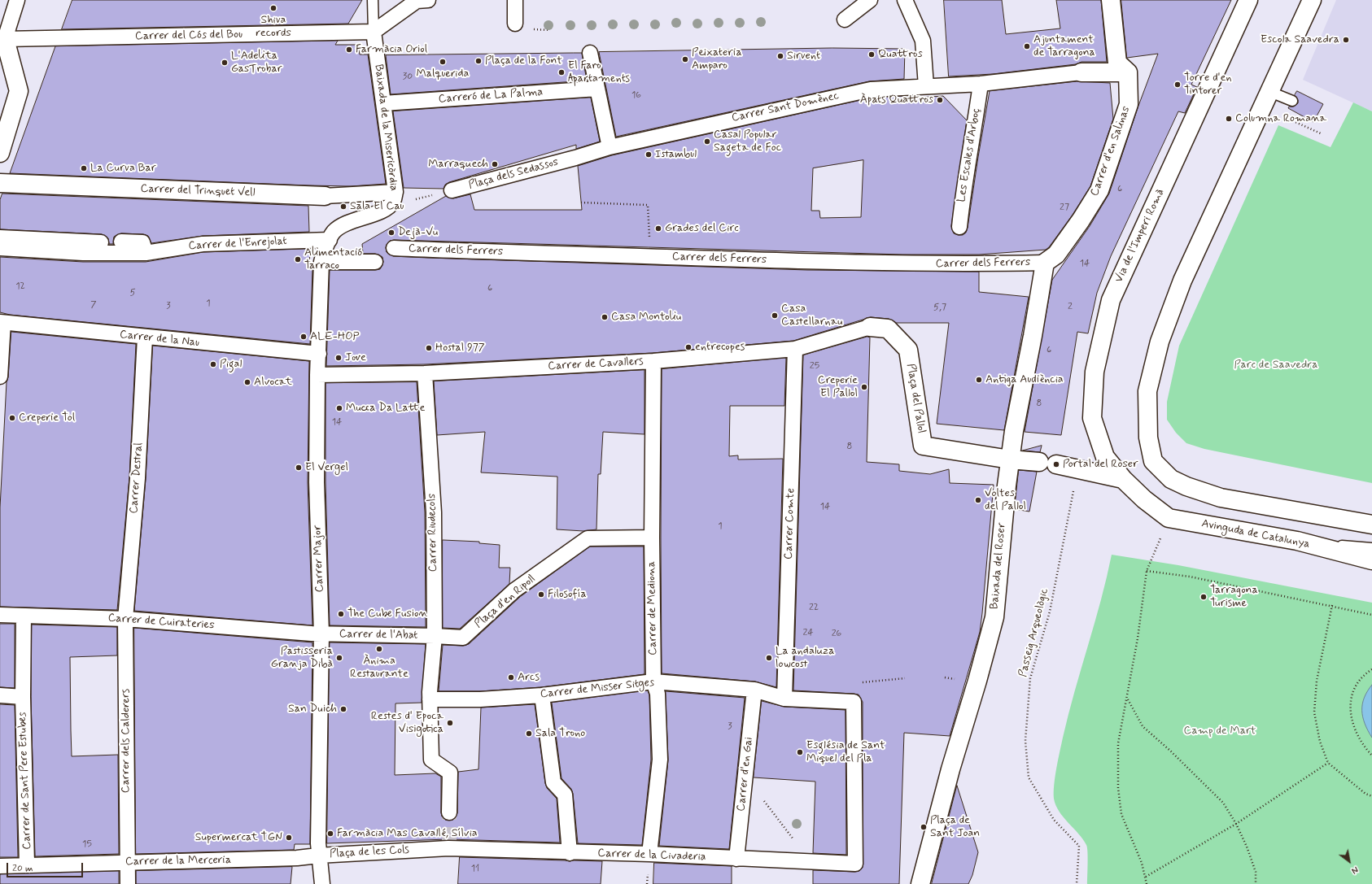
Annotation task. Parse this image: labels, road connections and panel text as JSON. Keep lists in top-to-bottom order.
{
  "streets": {
    "street": [
      "Carrer del Cós del Bou",
      "Carreró de La Palma",
      "Carrer Sant Domènec",
      "Baixada de la Misericòrdia",
      "Carrer d'en Salinas",
      "Les Escales d'Arboç",
      "Plaça dels Sedassos",
      "Carrer del Trinquet Vell",
      "Via de l'Imperi Romà",
      "Carrer de l'Enrejolat",
      "Carrer dels Ferrers",
      "Carrer de la Nau",
      "Carrer de Cavallers",
      "Plaça del Pallol",
      "Carrer Destral",
      "Carrer Comte",
      "Carrer Riudecols",
      "Avinguda de Catalunya",
      "Carrer Major",
      "Baixada del Roser",
      "Plaça d'en Ripoll",
      "Carrer de Mediona",
      "Carrer de Cuirateries",
      "Carrer de l'Abat",
      "Carrer de Misser Sitges",
      "Carrer dels Calderers",
      "Carrer d'en Gai",
      "Carrer de Sant Pere Estubes",
      "Plaça de les Cols",
      "Carrer de la Civaderia",
      "Carrer de la Merceria"
    ],
    "path": ["Passeig Arqueològic"]
  },
  "crossings": [
    ["Carrer del Cós del Bou", "Baixada de la Misericòrdia"],
    ["Carreró de La Palma", "Baixada de la Misericòrdia"],
    ["Carrer Sant Domènec", "Les Escales d'Arboç"],
    ["Carrer Sant Domènec", "Plaça dels Sedassos"],
    ["Baixada de la Misericòrdia", "Carrer del Trinquet Vell"],
    ["Baixada de la Misericòrdia", "Carrer de l'Enrejolat"],
    ["Baixada de la Misericòrdia", "Carrer Major"],
    ["Carrer d'en Salinas", "Carrer dels Ferrers"],
    ["Carrer d'en Salinas", "Baixada del Roser"],
    ["Via de l'Imperi Romà", "Avinguda de Catalunya"],
    ["Carrer dels Ferrers", "Baixada del Roser"],
    ["Carrer de la Nau", "Carrer Destral"],
    ["Carrer de la Nau", "Carrer Major"],
    ["Carrer de Cavallers", "Plaça del Pallol"],
    ["Carrer de Cavallers", "Carrer Comte"],
    ["Carrer de Cavallers", "Carrer Riudecols"],
    ["Carrer de Cavallers", "Carrer Major"],
    ["Carrer de Cavallers", "Carrer de Mediona"],
    ["Plaça del Pallol", "Baixada del Roser"],
    ["Carrer Destral", "Carrer de Cuirateries"],
    ["Carrer Destral", "Carrer dels Calderers"],
    ["Carrer Comte", "Carrer de Misser Sitges"],
    ["Carrer Riudecols", "Plaça d'en Ripoll"],
    ["Carrer Riudecols", "Carrer de l'Abat"],
    ["Carrer Riudecols", "Carrer de Misser Sitges"],
    ["Carrer Major", "Carrer de Cuirateries"],
    ["Carrer Major", "Carrer de l'Abat"],
    ["Carrer Major", "Plaça de les Cols"],
    ["Carrer Major", "Carrer de la Merceria"],
    ["Plaça d'en Ripoll", "Carrer de Mediona"],
    ["Plaça d'en Ripoll", "Carrer de l'Abat"],
    ["Carrer de Mediona", "Carrer de Misser Sitges"],
    ["Carrer de Mediona", "Carrer de la Civaderia"],
    ["Carrer de Cuirateries", "Carrer de l'Abat"],
    ["Carrer de Cuirateries", "Carrer dels Calderers"],
    ["Carrer de Cuirateries", "Carrer de Sant Pere Estubes"],
    ["Carrer de Misser Sitges", "Carrer d'en Gai"],
    ["Carrer de Misser Sitges", "Carrer de la Civaderia"],
    ["Carrer dels Calderers", "Carrer de la Merceria"],
    ["Carrer d'en Gai", "Carrer de la Civaderia"],
    ["Carrer de Sant Pere Estubes", "Carrer de la Merceria"],
    ["Plaça de les Cols", "Carrer de la Civaderia"],
    ["Plaça de les Cols", "Carrer de la Merceria"]
  ],
  "parks": ["Parc de Saavedra", "Camp de Mart"],
  "places": [
    "Shiva records",
    "Escola Saavedra",
    "Ajuntament de Tarragona",
    "Farmàcia Oriol",
    "Quattros",
    "Sirvent",
    "Peixateria Amparo",
    "Plaça de la Font",
    "Malquerida",
    "L'Adelita GasTrobar",
    "El Faro Apartaments",
    "Torre d'en Tintorer",
    "Àpats Quattros",
    "Columna Romana",
    "Casal Popular Sageta de Foc",
    "Istambul",
    "Marraquech",
    "La Curva Bar",
    "Sala El Cau",
    "Grades del Circ",
    "Dejà-Vu",
    "Alimentació Tarraco",
    "Casa Castellarnau",
    "Casa Montoliu",
    "ALE-HOP",
    "entrecopes",
    "Hostal 977",
    "Jove",
    "Pigal",
    "Antiga Audiència",
    "Alvocat",
    "Creperie El Pallol",
    "Mucca Da Latte",
    "Creperie Tol",
    "Portal del Roser",
    "El Vergel",
    "Voltes del Pallol",
    "Filosofía",
    "Tarragona Turisme",
    "The Cube Fusion",
    "Ànima Restaurante",
    "Pastisseria Granja Dibà",
    "La andaluza lowcost",
    "Arcs",
    "San Duich",
    "Restes d' Epoca Visigotica",
    "Sala Trono",
    "Església de Sant Miquel del Pla",
    "Plaça de Sant Joan",
    "Farmàcia Mas Cavallé, Sílvia",
    "Supermercat TGN"
  ],
  "house_numbers": [
    "30",
    "16",
    "6",
    "27",
    "14",
    "12",
    "6",
    "5",
    "1",
    "7",
    "3",
    "2",
    "5,7",
    "6",
    "25",
    "8",
    "14",
    "8",
    "14",
    "1",
    "22",
    "24",
    "26",
    "3",
    "15",
    "11"
  ],
  "scale_bar": "20 m",
  "north": "bottom right"
}
